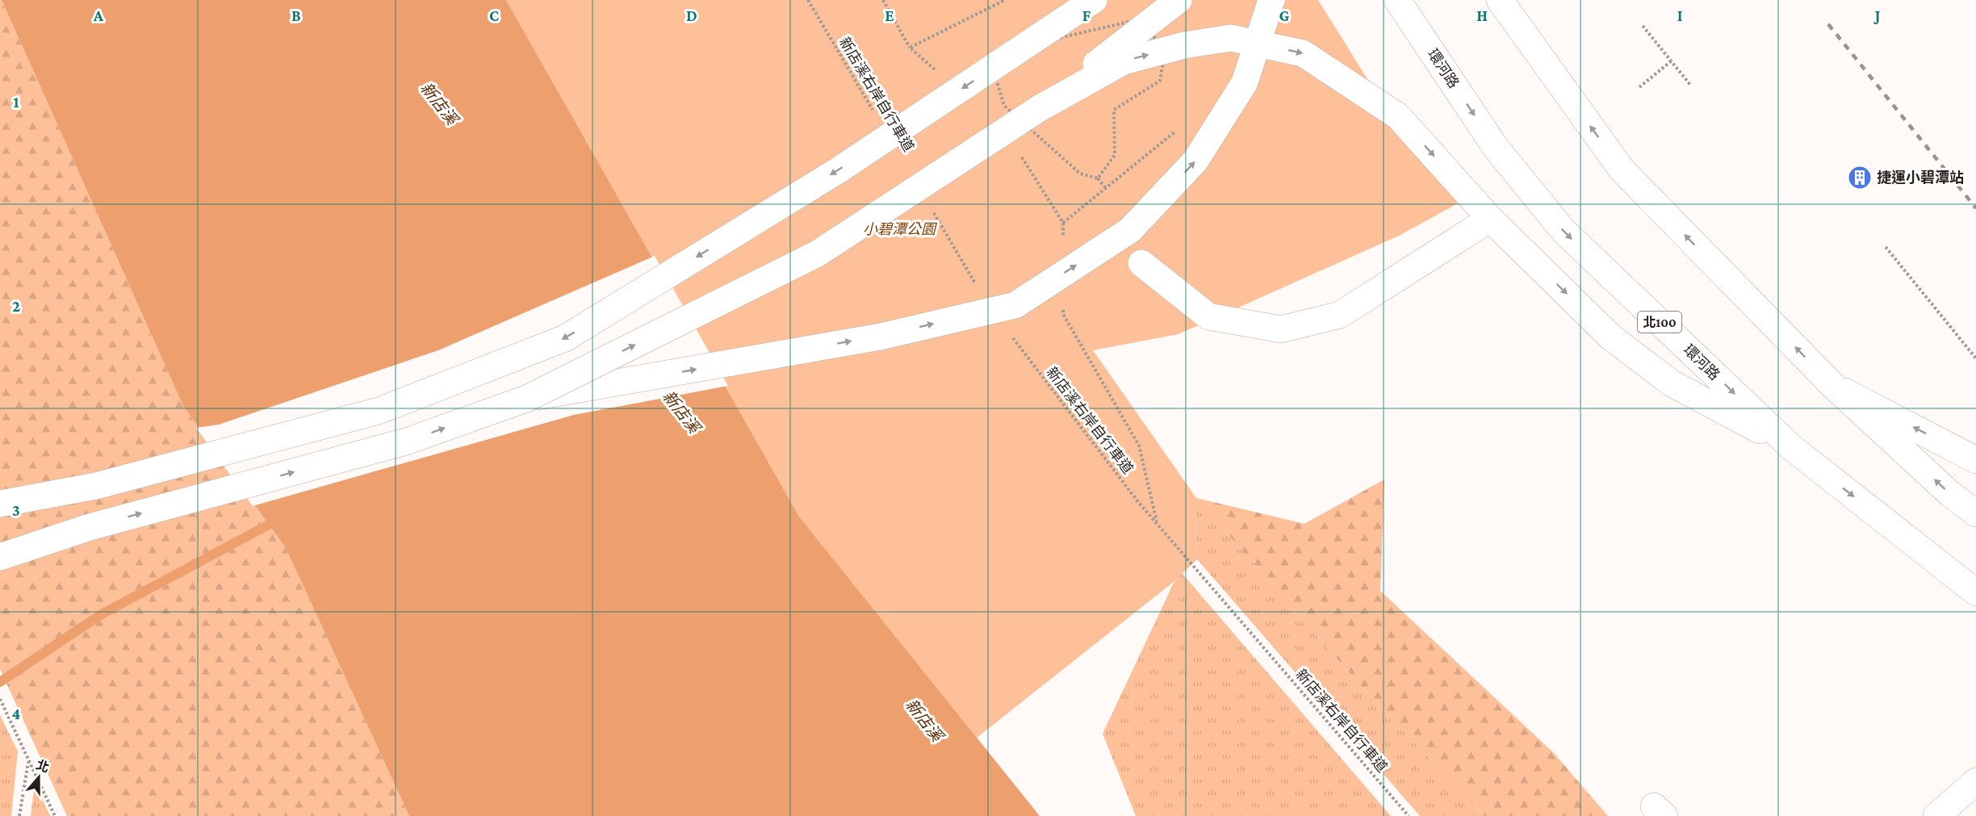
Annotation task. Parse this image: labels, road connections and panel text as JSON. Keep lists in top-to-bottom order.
{
  "streets": {
    "main road": ["環河路", "北100"],
    "path": ["新店溪右岸自行車道"]
  },
  "water": ["新店溪"],
  "parks": ["小碧潭公園"],
  "places": {
    "building": ["捷運小碧潭站"]
  },
  "north": "top",
  "grid": {
    "columns": [
      "A",
      "B",
      "C",
      "D",
      "E",
      "F",
      "G",
      "H",
      "I",
      "J"
    ],
    "rows": [
      "1",
      "2",
      "3",
      "4"
    ]
  }
}
